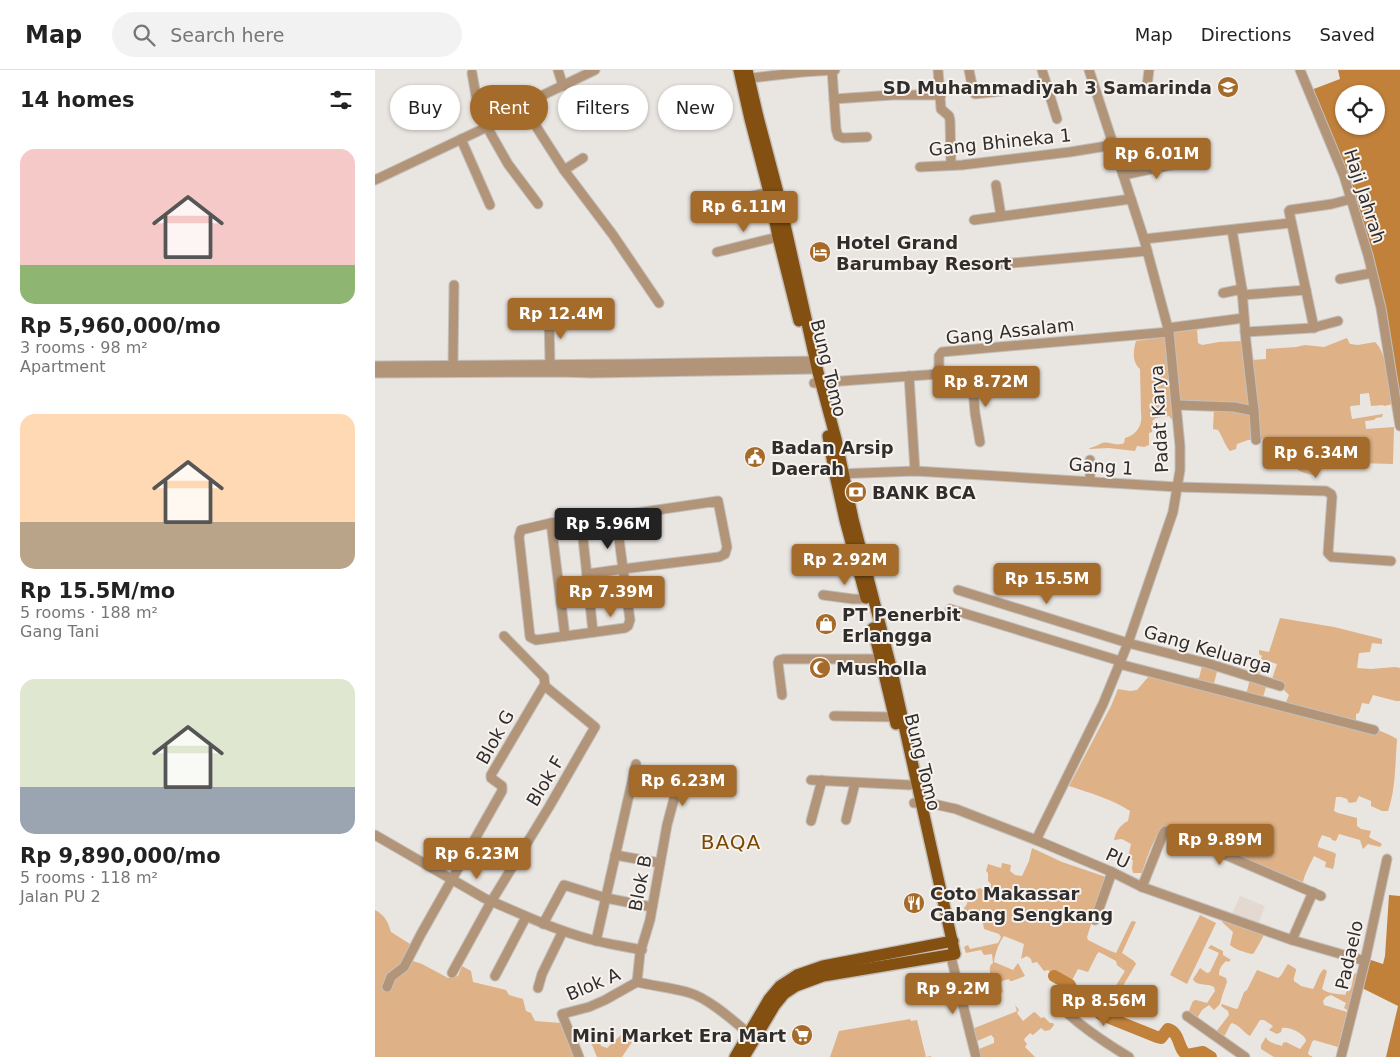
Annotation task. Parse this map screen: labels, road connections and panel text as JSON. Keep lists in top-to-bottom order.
{
  "streets": {
    "main road": ["Bung Tomo"],
    "street": [
      "Gang Bhineka 1",
      "Haji Jahrah",
      "Gang Assalam",
      "Padat Karya",
      "Gang 1",
      "Gang Keluarga",
      "Blok G",
      "Blok F",
      "PU",
      "Blok B",
      "Padaelo",
      "Blok A"
    ]
  },
  "crossings": [
    ["Gang Bhineka 1", "Padat Karya"],
    ["Gang Assalam", "Padat Karya"],
    ["Bung Tomo", "Gang 1"],
    ["Bung Tomo", "PU"],
    ["Padat Karya", "Gang 1"],
    ["Padat Karya", "Gang Keluarga"],
    ["Padat Karya", "PU"],
    ["Blok G", "Blok F"],
    ["PU", "Padaelo"],
    ["Blok B", "Blok A"]
  ],
  "districts": ["BAQA"],
  "places": {
    "school or university": ["SD Muhammadiyah 3 Samarinda"],
    "hotel": ["Hotel Grand Barumbay Resort"],
    "public building": ["Badan Arsip Daerah"],
    "bank": ["BANK BCA"],
    "shop": ["PT Penerbit Erlangga"],
    "mosque": ["Musholla"],
    "restaurant": ["Coto Makassar Cabang Sengkang"],
    "supermarket": ["Mini Market Era Mart"]
  },
  "page": {
    "header": "Map",
    "search": "Search here",
    "nav": ["Map", "Directions", "Saved"],
    "heading": "14 homes",
    "chip": [
      "Buy",
      "Rent",
      "Filters",
      "New"
    ],
    "list": [
      {
        "name": "Rp 5,960,000/mo",
        "note": "3 rooms · 98 m² · Apartment"
      },
      {
        "name": "Rp 15.5M/mo",
        "note": "5 rooms · 188 m² · Gang Tani"
      },
      {
        "name": "Rp 9,890,000/mo",
        "note": "5 rooms · 118 m² · Jalan PU 2"
      }
    ],
    "price": [
      "Rp 6.01M",
      "Rp 6.11M",
      "Rp 12.4M",
      "Rp 8.72M",
      "Rp 6.34M",
      "Rp 5.96M",
      "Rp 2.92M",
      "Rp 15.5M",
      "Rp 7.39M",
      "Rp 6.23M",
      "Rp 9.89M",
      "Rp 6.23M",
      "Rp 9.2M",
      "Rp 8.56M"
    ]
  }
}
